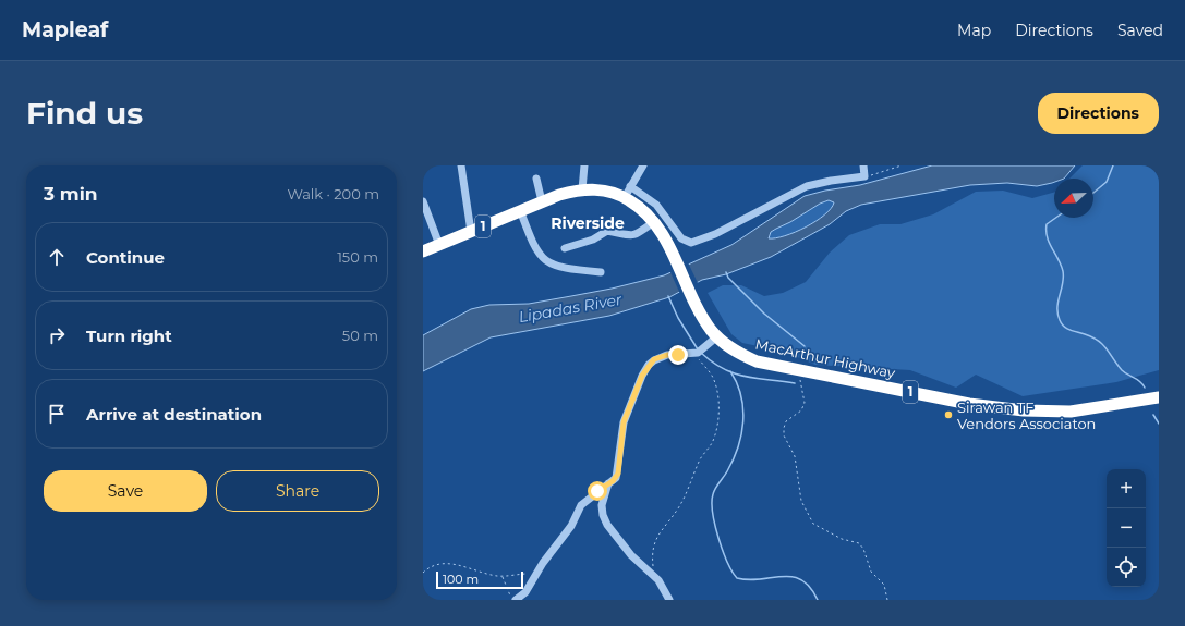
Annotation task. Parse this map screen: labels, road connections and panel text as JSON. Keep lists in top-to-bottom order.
{
  "streets": {
    "highway": ["1", "MacArthur Highway"]
  },
  "districts": ["Riverside"],
  "water": ["Lipadas River"],
  "places": ["Sirawan TF Vendors Associaton"],
  "scale_bar": "100 m",
  "north": "bottom left",
  "page": {
    "header": "Mapleaf",
    "nav": ["Map", "Directions", "Saved"],
    "buttons": [
      "Directions",
      ["Save", "Share"]
    ],
    "title": "Find us",
    "heading": ["3 min", "Walk · 200 m"],
    "list": [
      ["Continue", "150 m"],
      ["Turn right", "50 m"],
      "Arrive at destination"
    ],
    "map_buttons": ["+", "−"],
    "scale": "100 m"
  }
}
